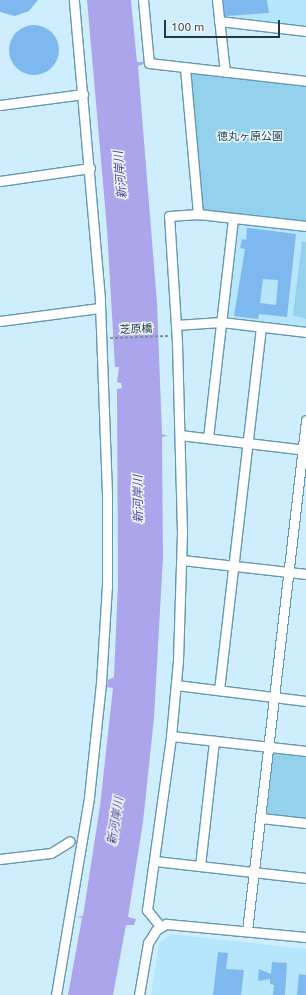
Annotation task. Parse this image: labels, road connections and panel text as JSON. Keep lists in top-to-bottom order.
{
  "streets": {
    "path": ["芝原橋"]
  },
  "water": ["新河岸川"],
  "parks": ["徳丸ヶ原公園"],
  "scale_bar": "100 m"
}
